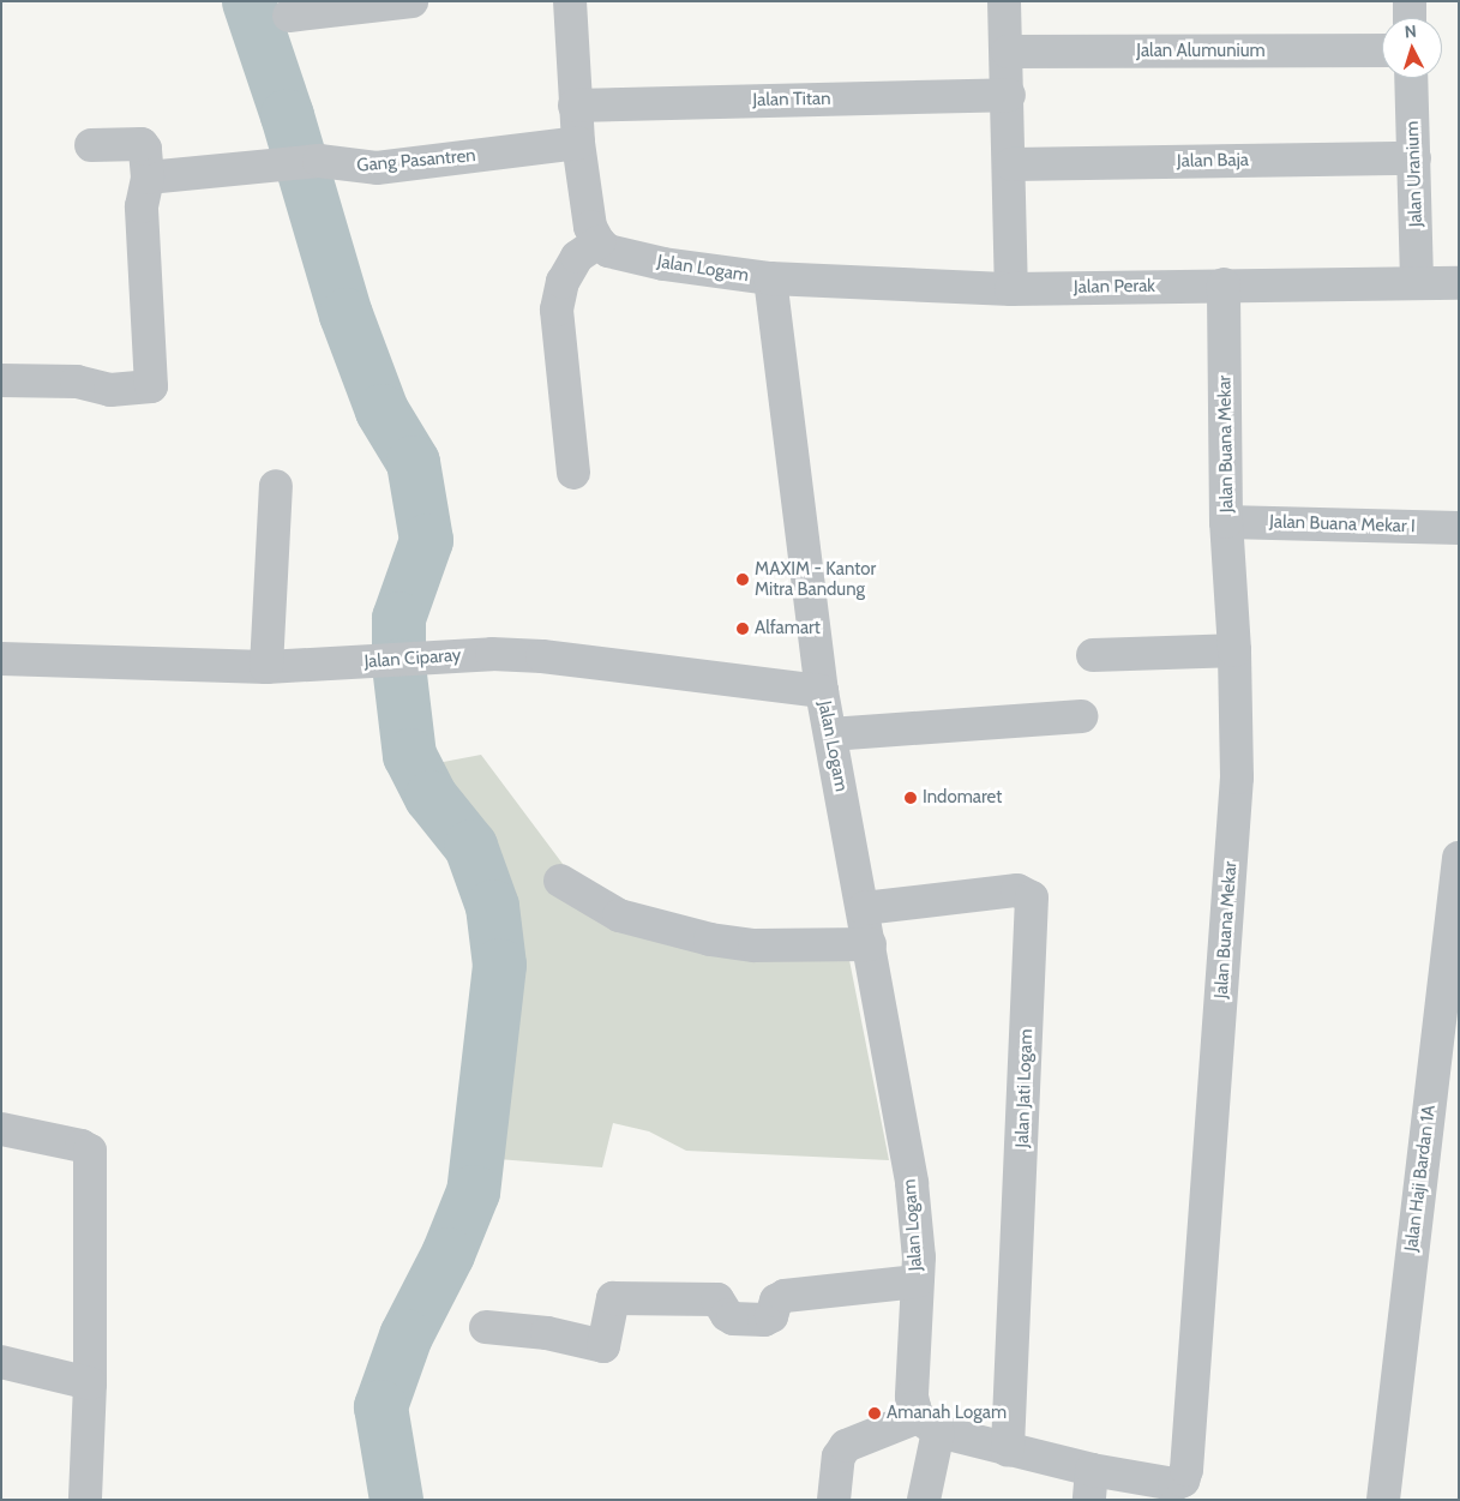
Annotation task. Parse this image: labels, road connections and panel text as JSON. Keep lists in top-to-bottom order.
{
  "streets": {
    "street": [
      "Jalan Alumunium",
      "Jalan Titan",
      "Gang Pasantren",
      "Jalan Baja",
      "Jalan Uranium",
      "Jalan Logam",
      "Jalan Perak",
      "Jalan Buana Mekar",
      "Jalan Buana Mekar I",
      "Jalan Ciparay",
      "Jalan Jati Logam",
      "Jalan Haji Bardan 1A"
    ]
  },
  "crossings": [
    ["Jalan Baja", "Jalan Uranium"],
    ["Jalan Uranium", "Jalan Perak"],
    ["Jalan Logam", "Jalan Perak"],
    ["Jalan Logam", "Jalan Ciparay"],
    ["Jalan Logam", "Jalan Jati Logam"],
    ["Jalan Perak", "Jalan Buana Mekar"],
    ["Jalan Buana Mekar", "Jalan Buana Mekar I"]
  ],
  "places": [
    "MAXIM - Kantor Mitra Bandung",
    "Alfamart",
    "Indomaret",
    "Amanah Logam"
  ],
  "north": "top"
}
